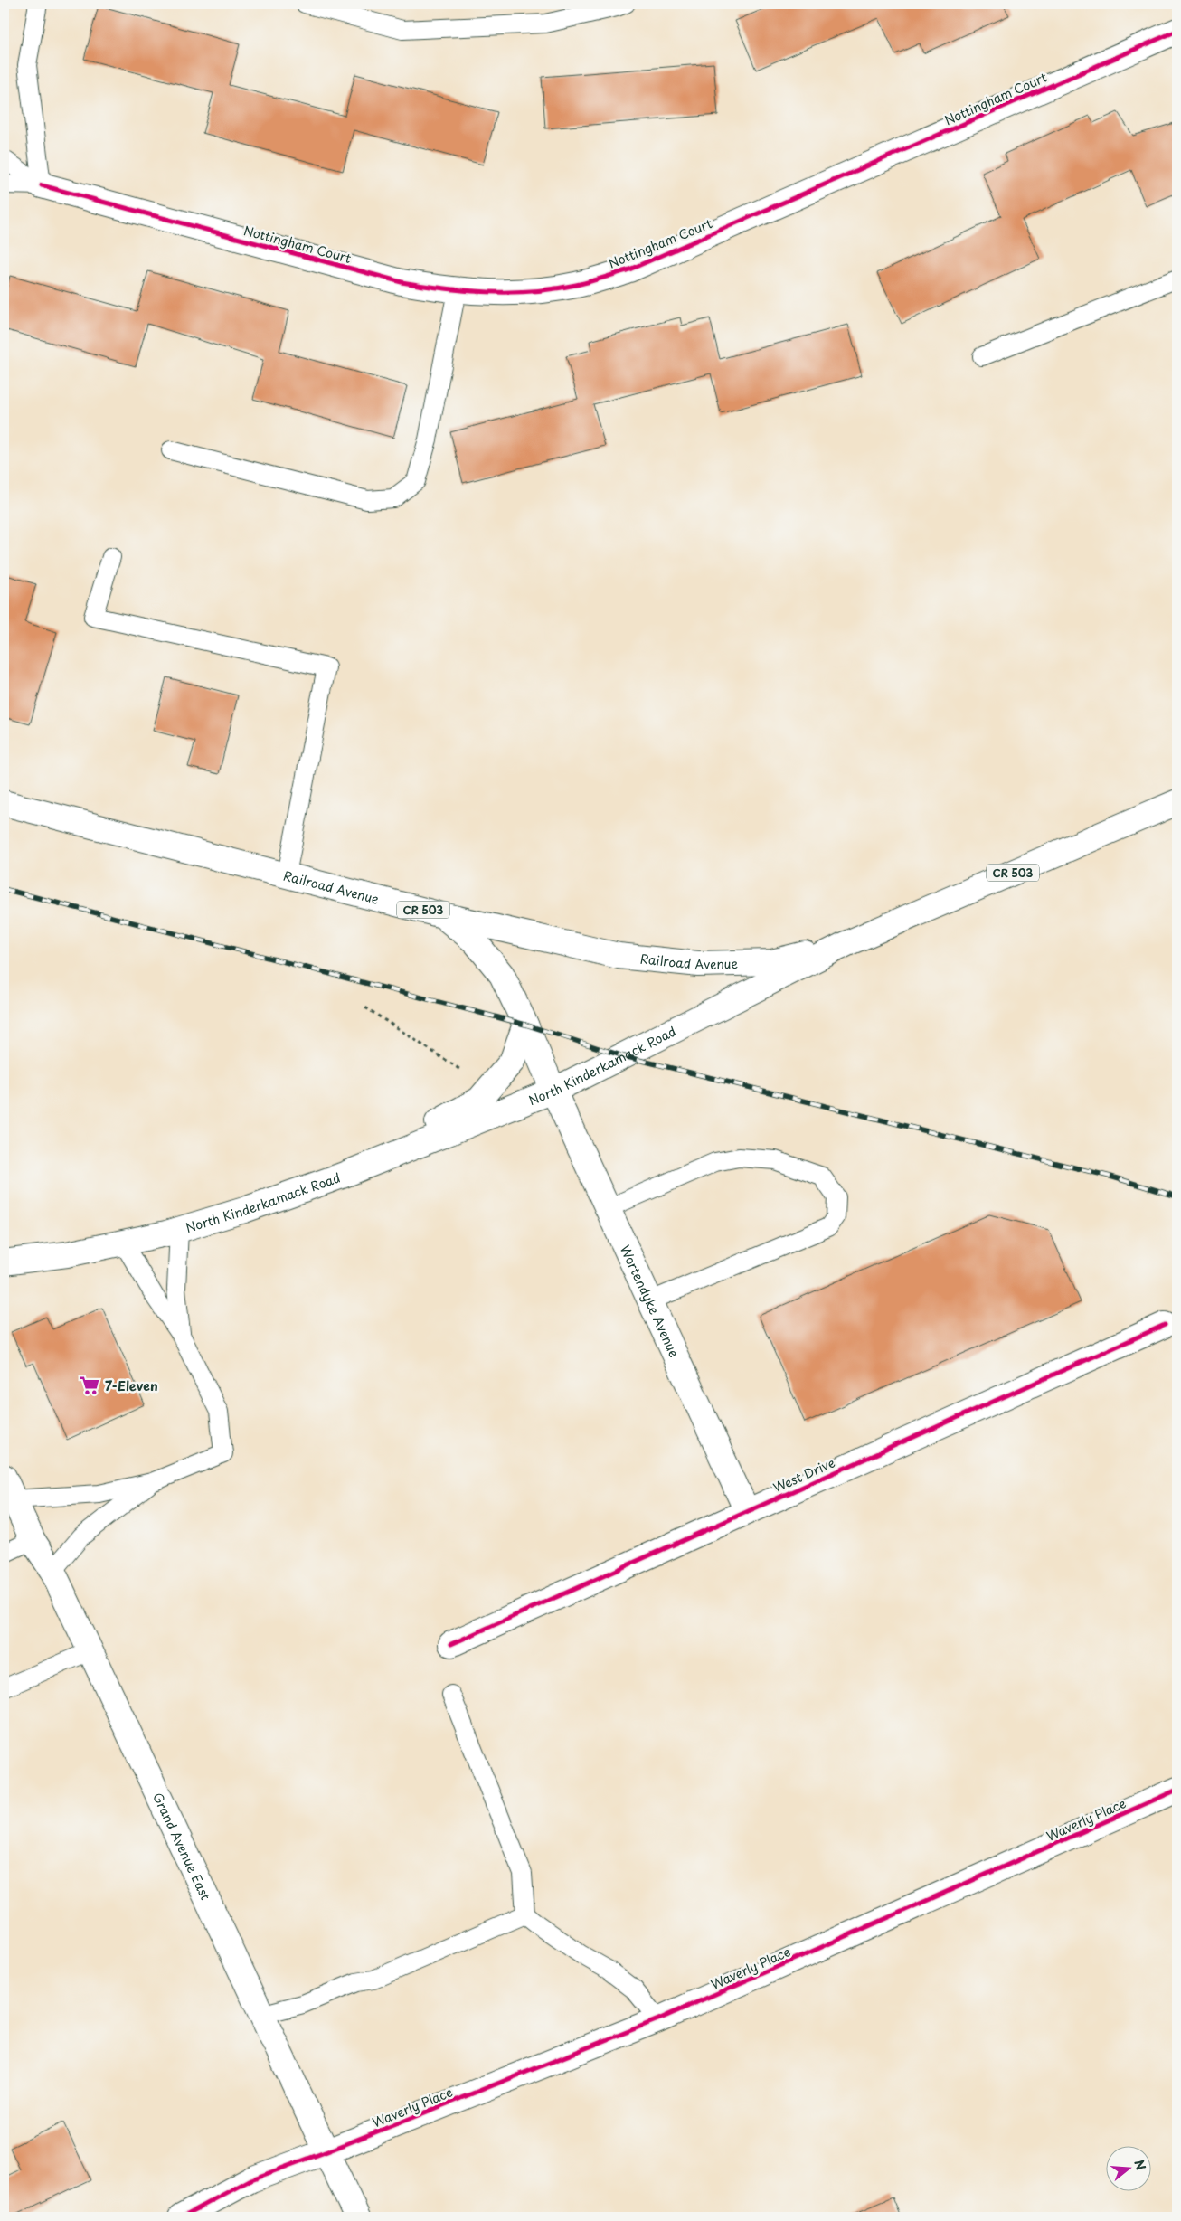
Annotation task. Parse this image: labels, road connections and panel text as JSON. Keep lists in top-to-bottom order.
{
  "streets": {
    "street": [
      "Nottingham Court",
      "CR 503",
      "Railroad Avenue",
      "North Kinderkamack Road",
      "Wortendyke Avenue",
      "West Drive",
      "Waverly Place",
      "Grand Avenue East"
    ]
  },
  "crossings": [
    ["Railroad Avenue", "North Kinderkamack Road"],
    ["Railroad Avenue", "Wortendyke Avenue"],
    ["North Kinderkamack Road", "Wortendyke Avenue"],
    ["Wortendyke Avenue", "West Drive"],
    ["Waverly Place", "Grand Avenue East"]
  ],
  "places": {
    "supermarket": ["7-Eleven"]
  },
  "north": "right"
}
